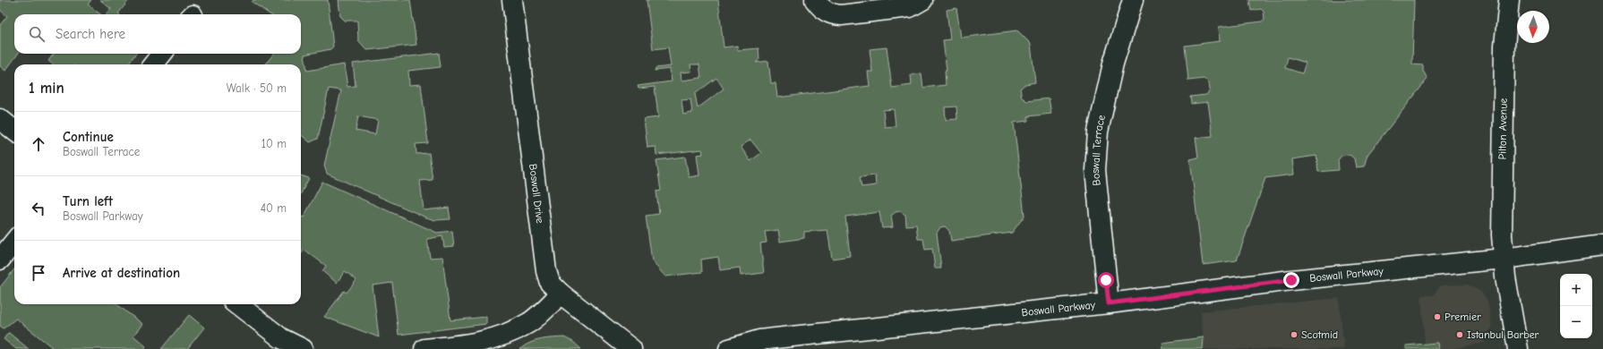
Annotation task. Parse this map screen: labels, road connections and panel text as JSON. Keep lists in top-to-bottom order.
{
  "streets": {
    "street": [
      "Pilton Avenue",
      "Boswall Terrace",
      "Boswall Drive",
      "Boswall Parkway"
    ]
  },
  "crossings": [
    ["Pilton Avenue", "Boswall Parkway"],
    ["Boswall Terrace", "Boswall Parkway"]
  ],
  "places": ["Premier", "Scotmid", "Istanbul Barber"],
  "north": "bottom",
  "page": {
    "search": "Search here",
    "heading": ["1 min", "Walk · 50 m"],
    "list": [
      ["Continue", "Boswall Terrace", "10 m"],
      ["Turn left", "Boswall Parkway", "40 m"],
      "Arrive at destination"
    ],
    "map_buttons": ["+", "−"]
  }
}
